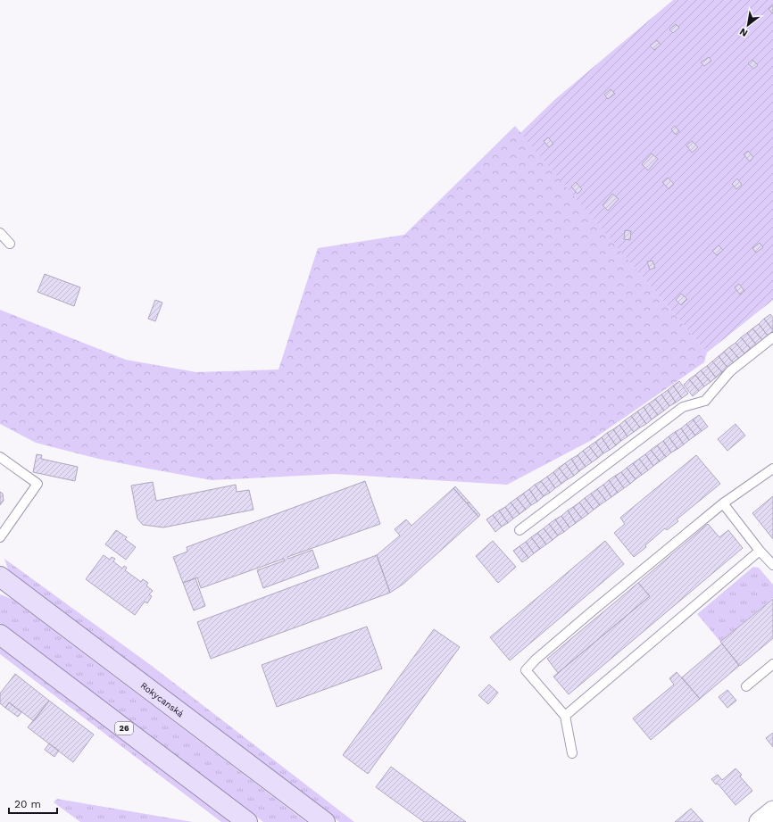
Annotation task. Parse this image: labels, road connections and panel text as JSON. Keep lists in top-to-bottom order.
{
  "streets": {
    "main road": ["Rokycanská", "26"]
  },
  "scale_bar": "20 m",
  "north": "bottom left"
}
